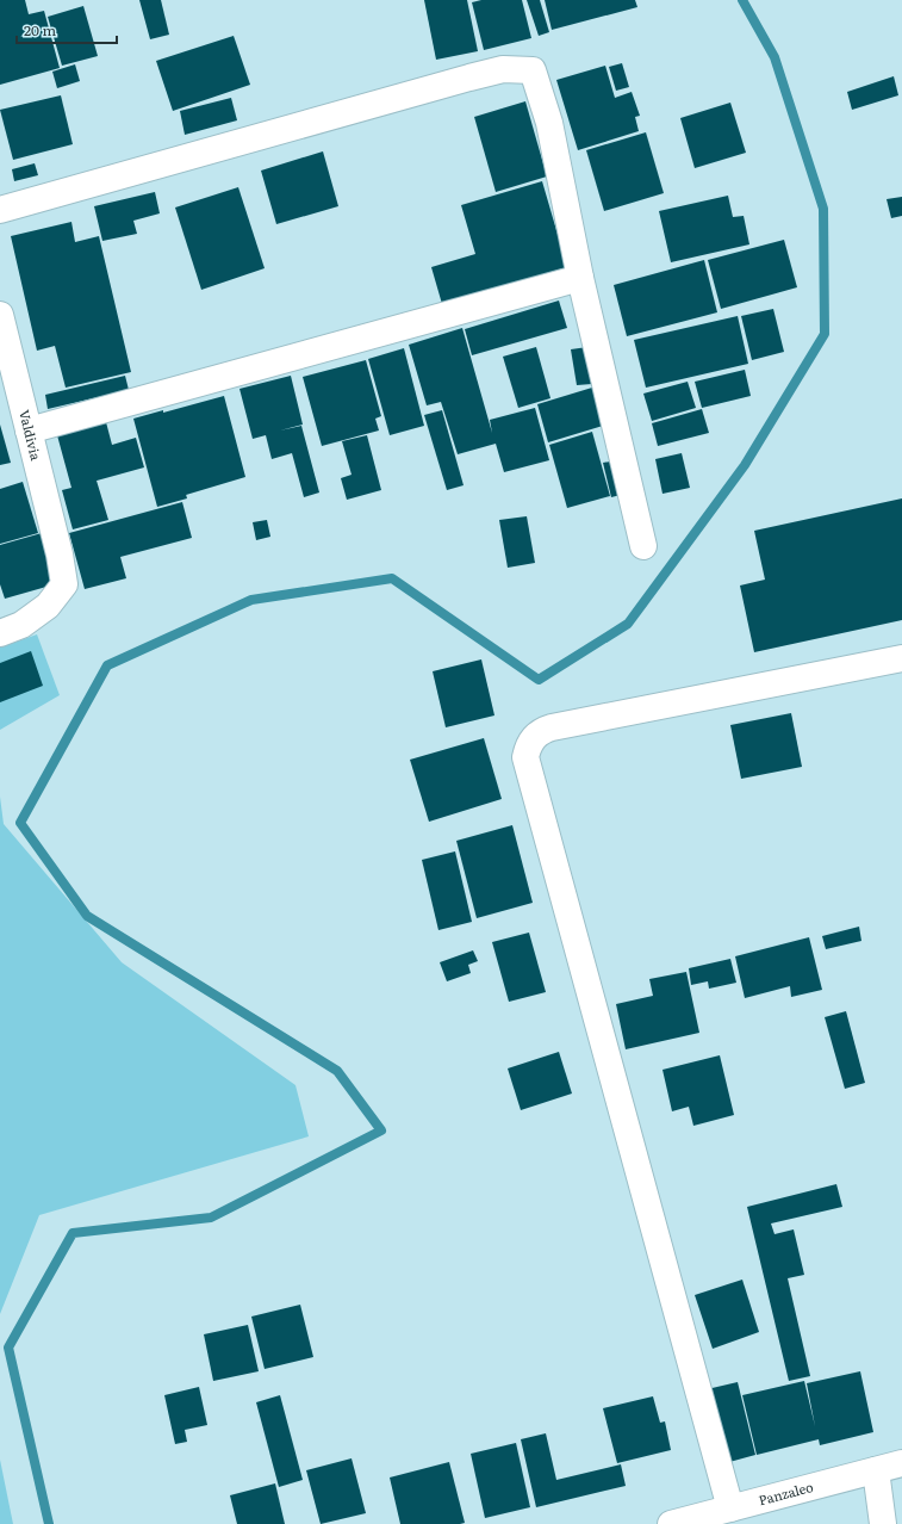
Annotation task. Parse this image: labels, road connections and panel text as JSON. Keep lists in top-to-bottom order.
{
  "streets": {
    "street": ["Valdivia", "Panzaleo"]
  },
  "scale_bar": "20 m"
}
